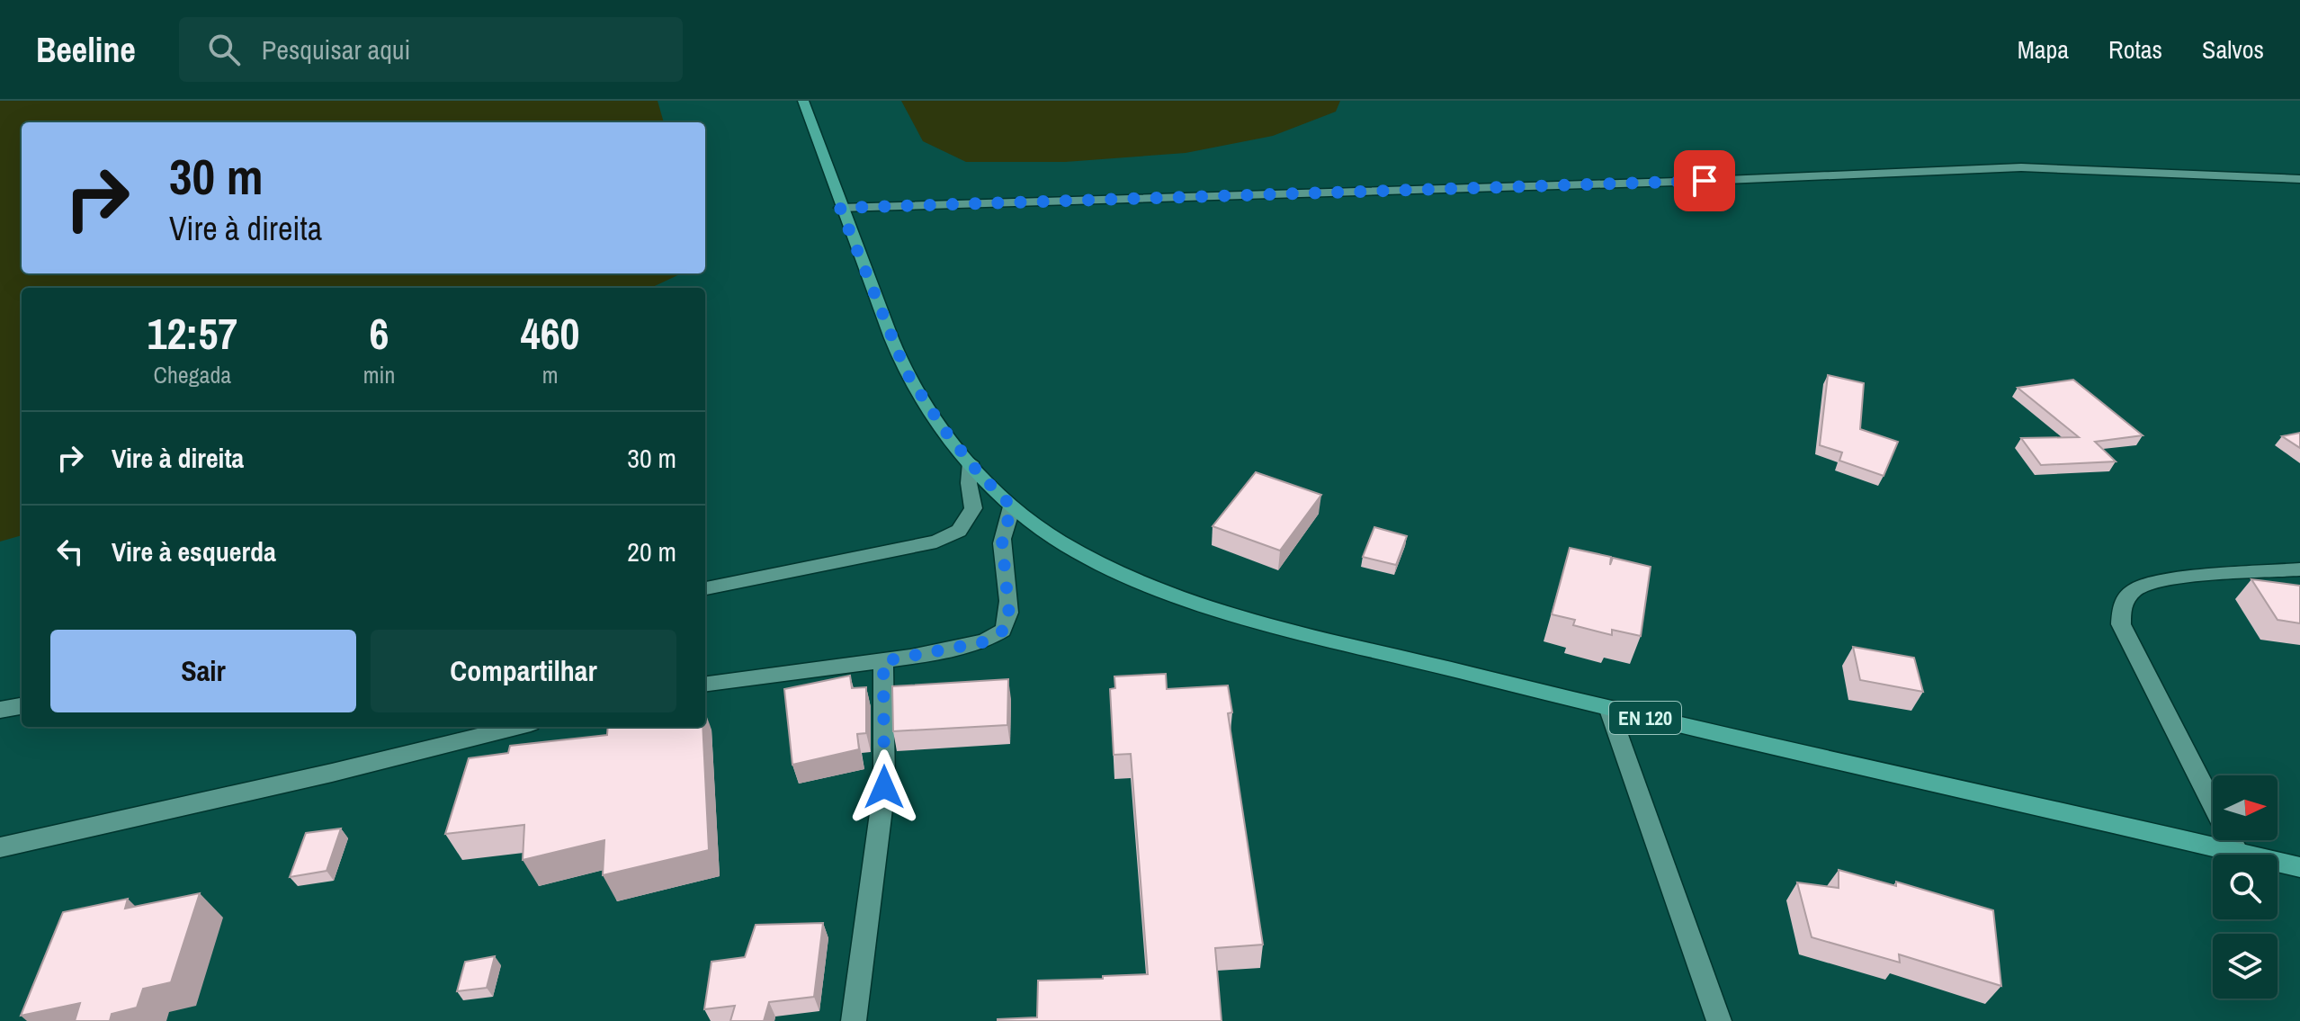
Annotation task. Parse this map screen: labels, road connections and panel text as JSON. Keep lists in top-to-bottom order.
{
  "streets": {
    "main road": ["EN 120"]
  },
  "north": "right",
  "page": {
    "header": "Beeline",
    "search": "Pesquisar aqui",
    "nav": ["Mapa", "Rotas", "Salvos"],
    "turn": ["30 m", "Vire à direita"],
    "eta": [
      "12:57",
      "Chegada",
      "6",
      "min",
      "460",
      "m"
    ],
    "list": [
      {
        "name": "Vire à direita",
        "value": "30 m"
      },
      {
        "name": "Vire à esquerda",
        "value": "20 m"
      }
    ],
    "buttons": ["Sair", "Compartilhar"]
  }
}
